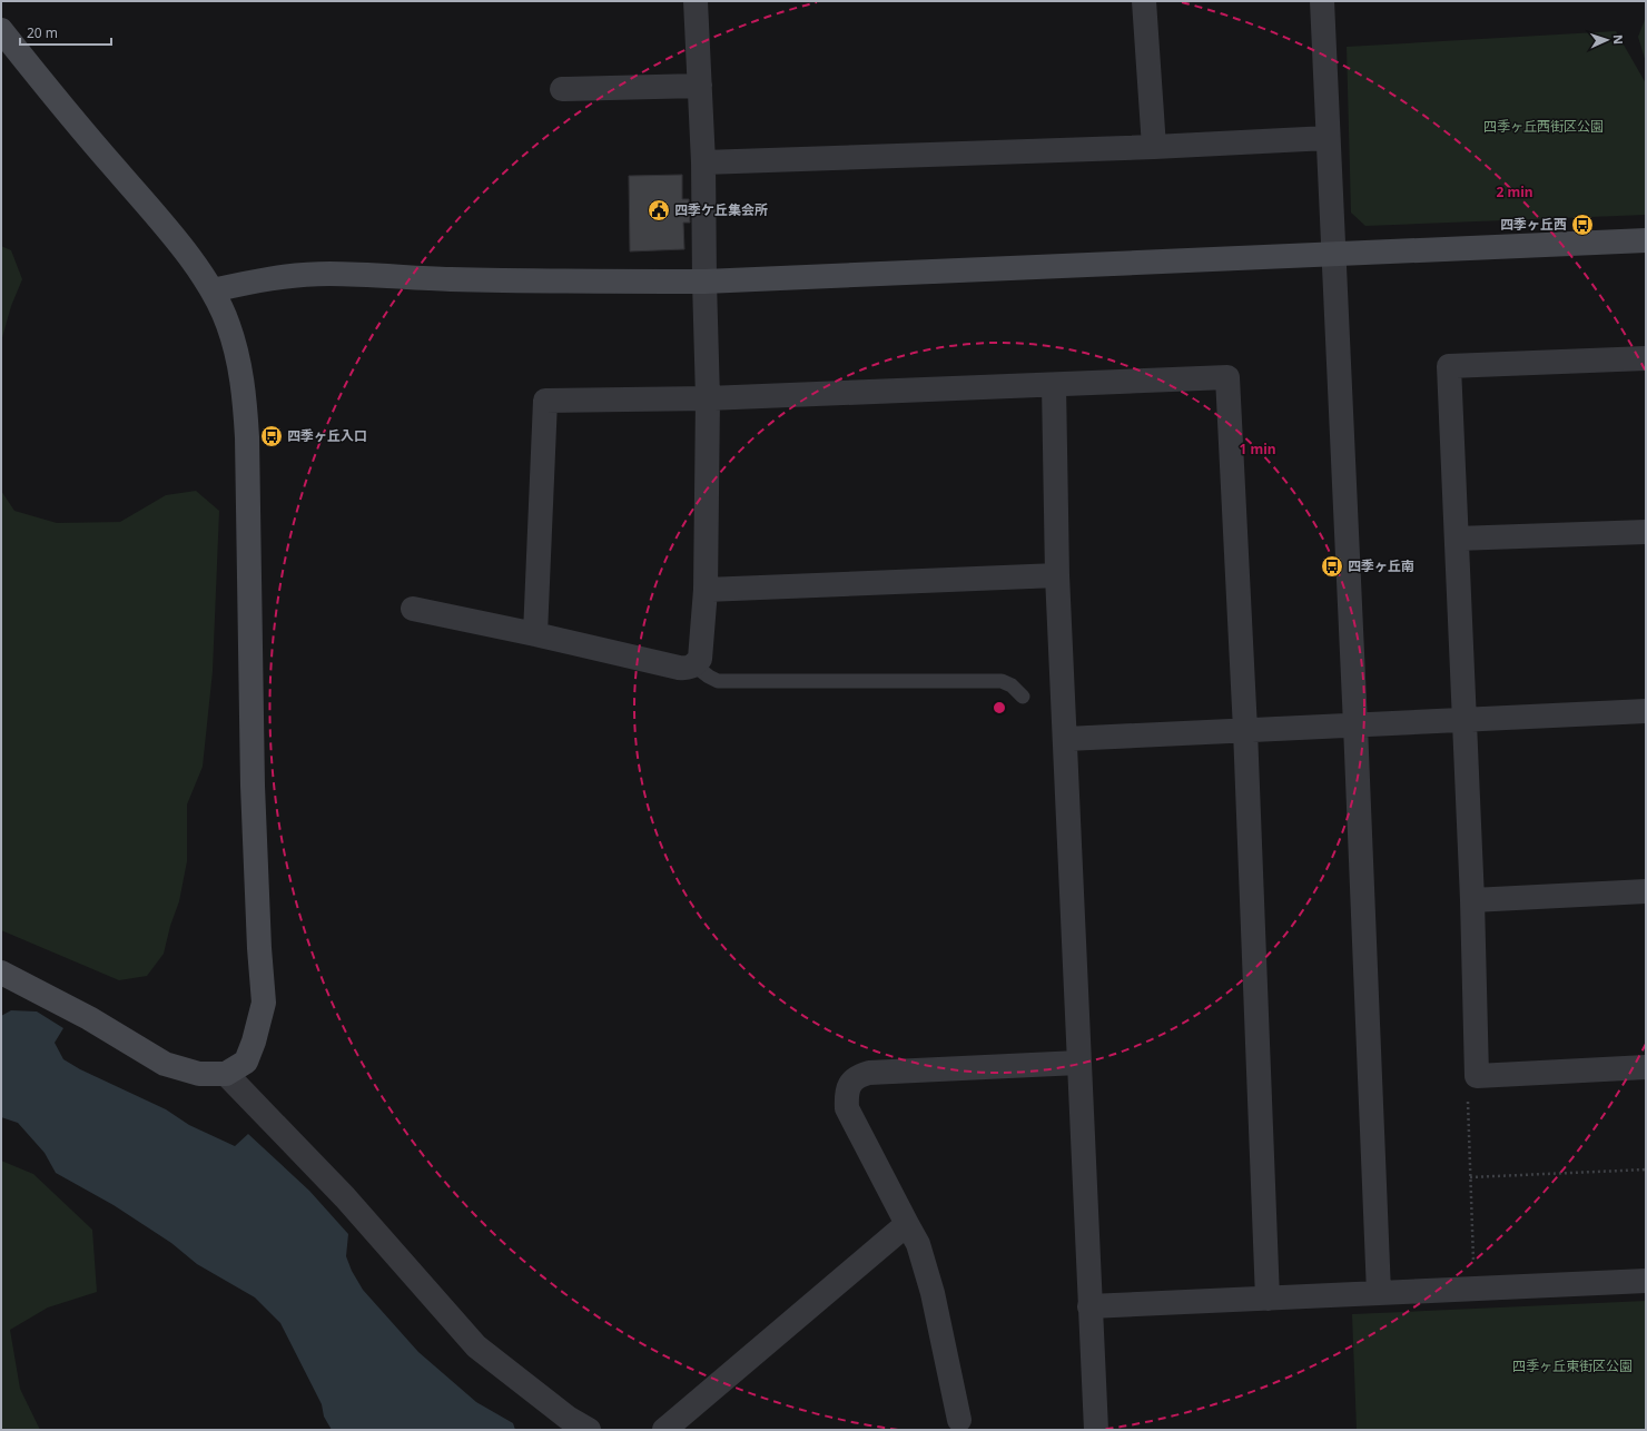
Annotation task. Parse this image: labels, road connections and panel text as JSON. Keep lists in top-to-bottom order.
{
  "parks": ["四季ヶ丘西街区公園", "四季ヶ丘東街区公園"],
  "places": {
    "public building": ["四季ケ丘集会所"],
    "bus stop": ["四季ヶ丘西", "四季ヶ丘入口", "四季ヶ丘南"]
  },
  "scale_bar": "20 m",
  "north": "right",
  "rings": ["2 min", "1 min"]
}
